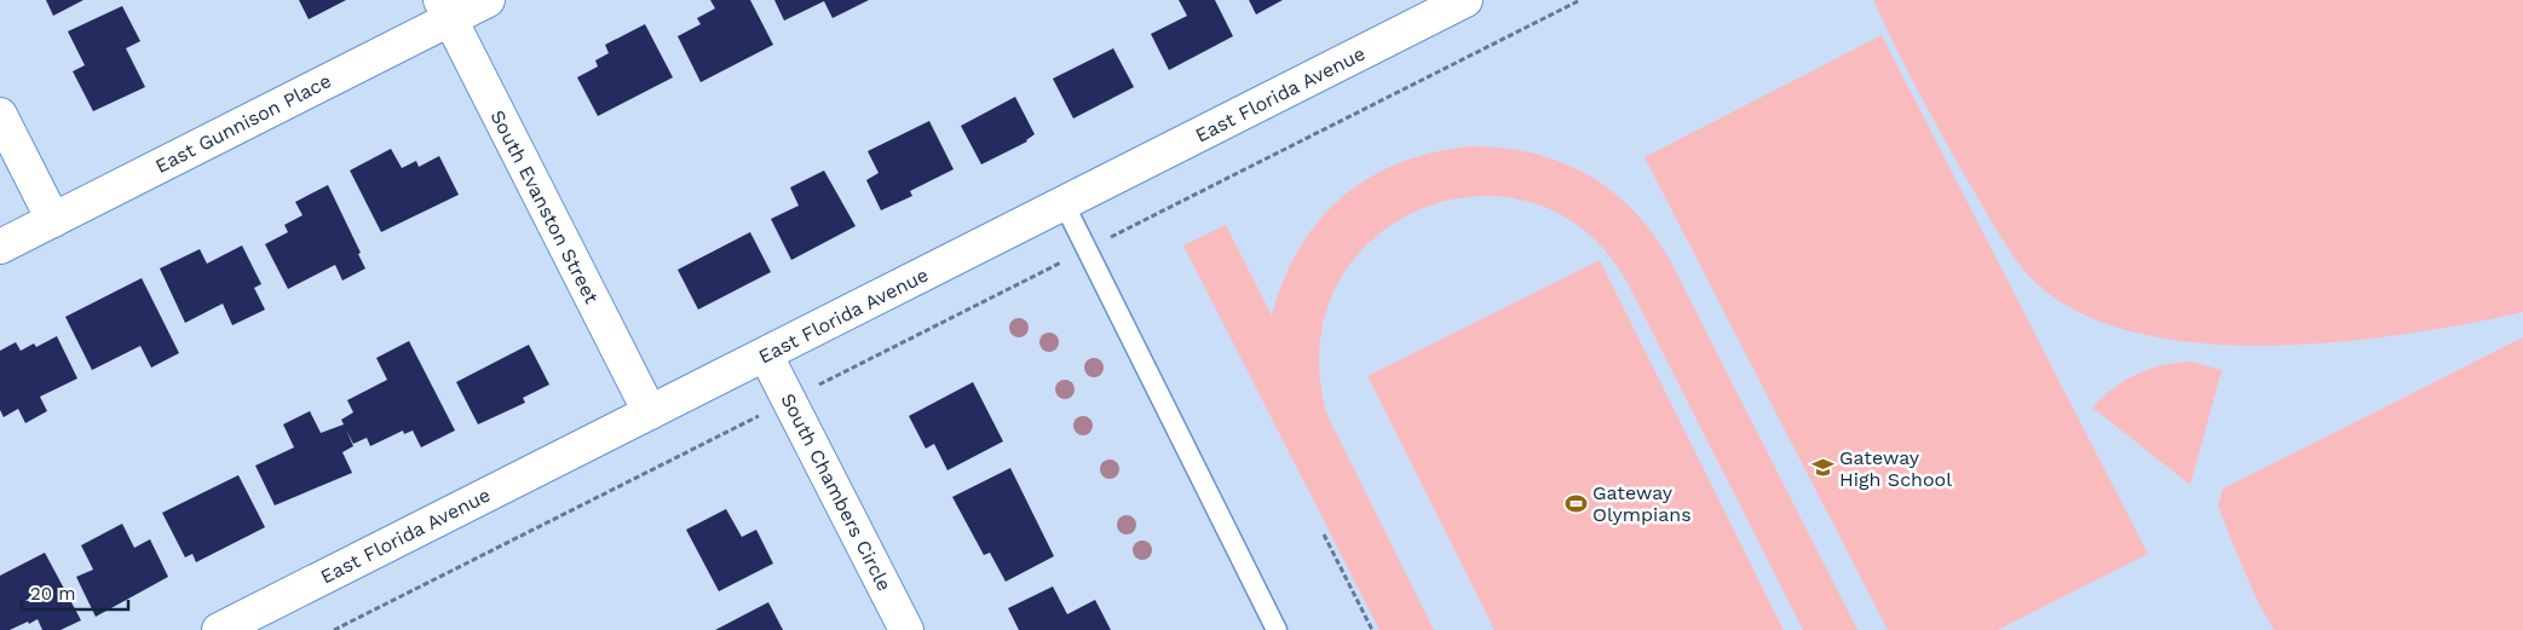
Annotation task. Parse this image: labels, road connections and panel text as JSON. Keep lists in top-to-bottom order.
{
  "streets": {
    "street": [
      "East Florida Avenue",
      "East Gunnison Place",
      "South Evanston Street",
      "South Chambers Circle"
    ]
  },
  "crossings": [
    ["East Florida Avenue", "South Evanston Street"],
    ["East Florida Avenue", "South Chambers Circle"],
    ["East Gunnison Place", "South Evanston Street"]
  ],
  "places": {
    "school or university": ["Gateway High School"],
    "sports": ["Gateway Olympians"]
  },
  "scale_bar": "20 m"
}
